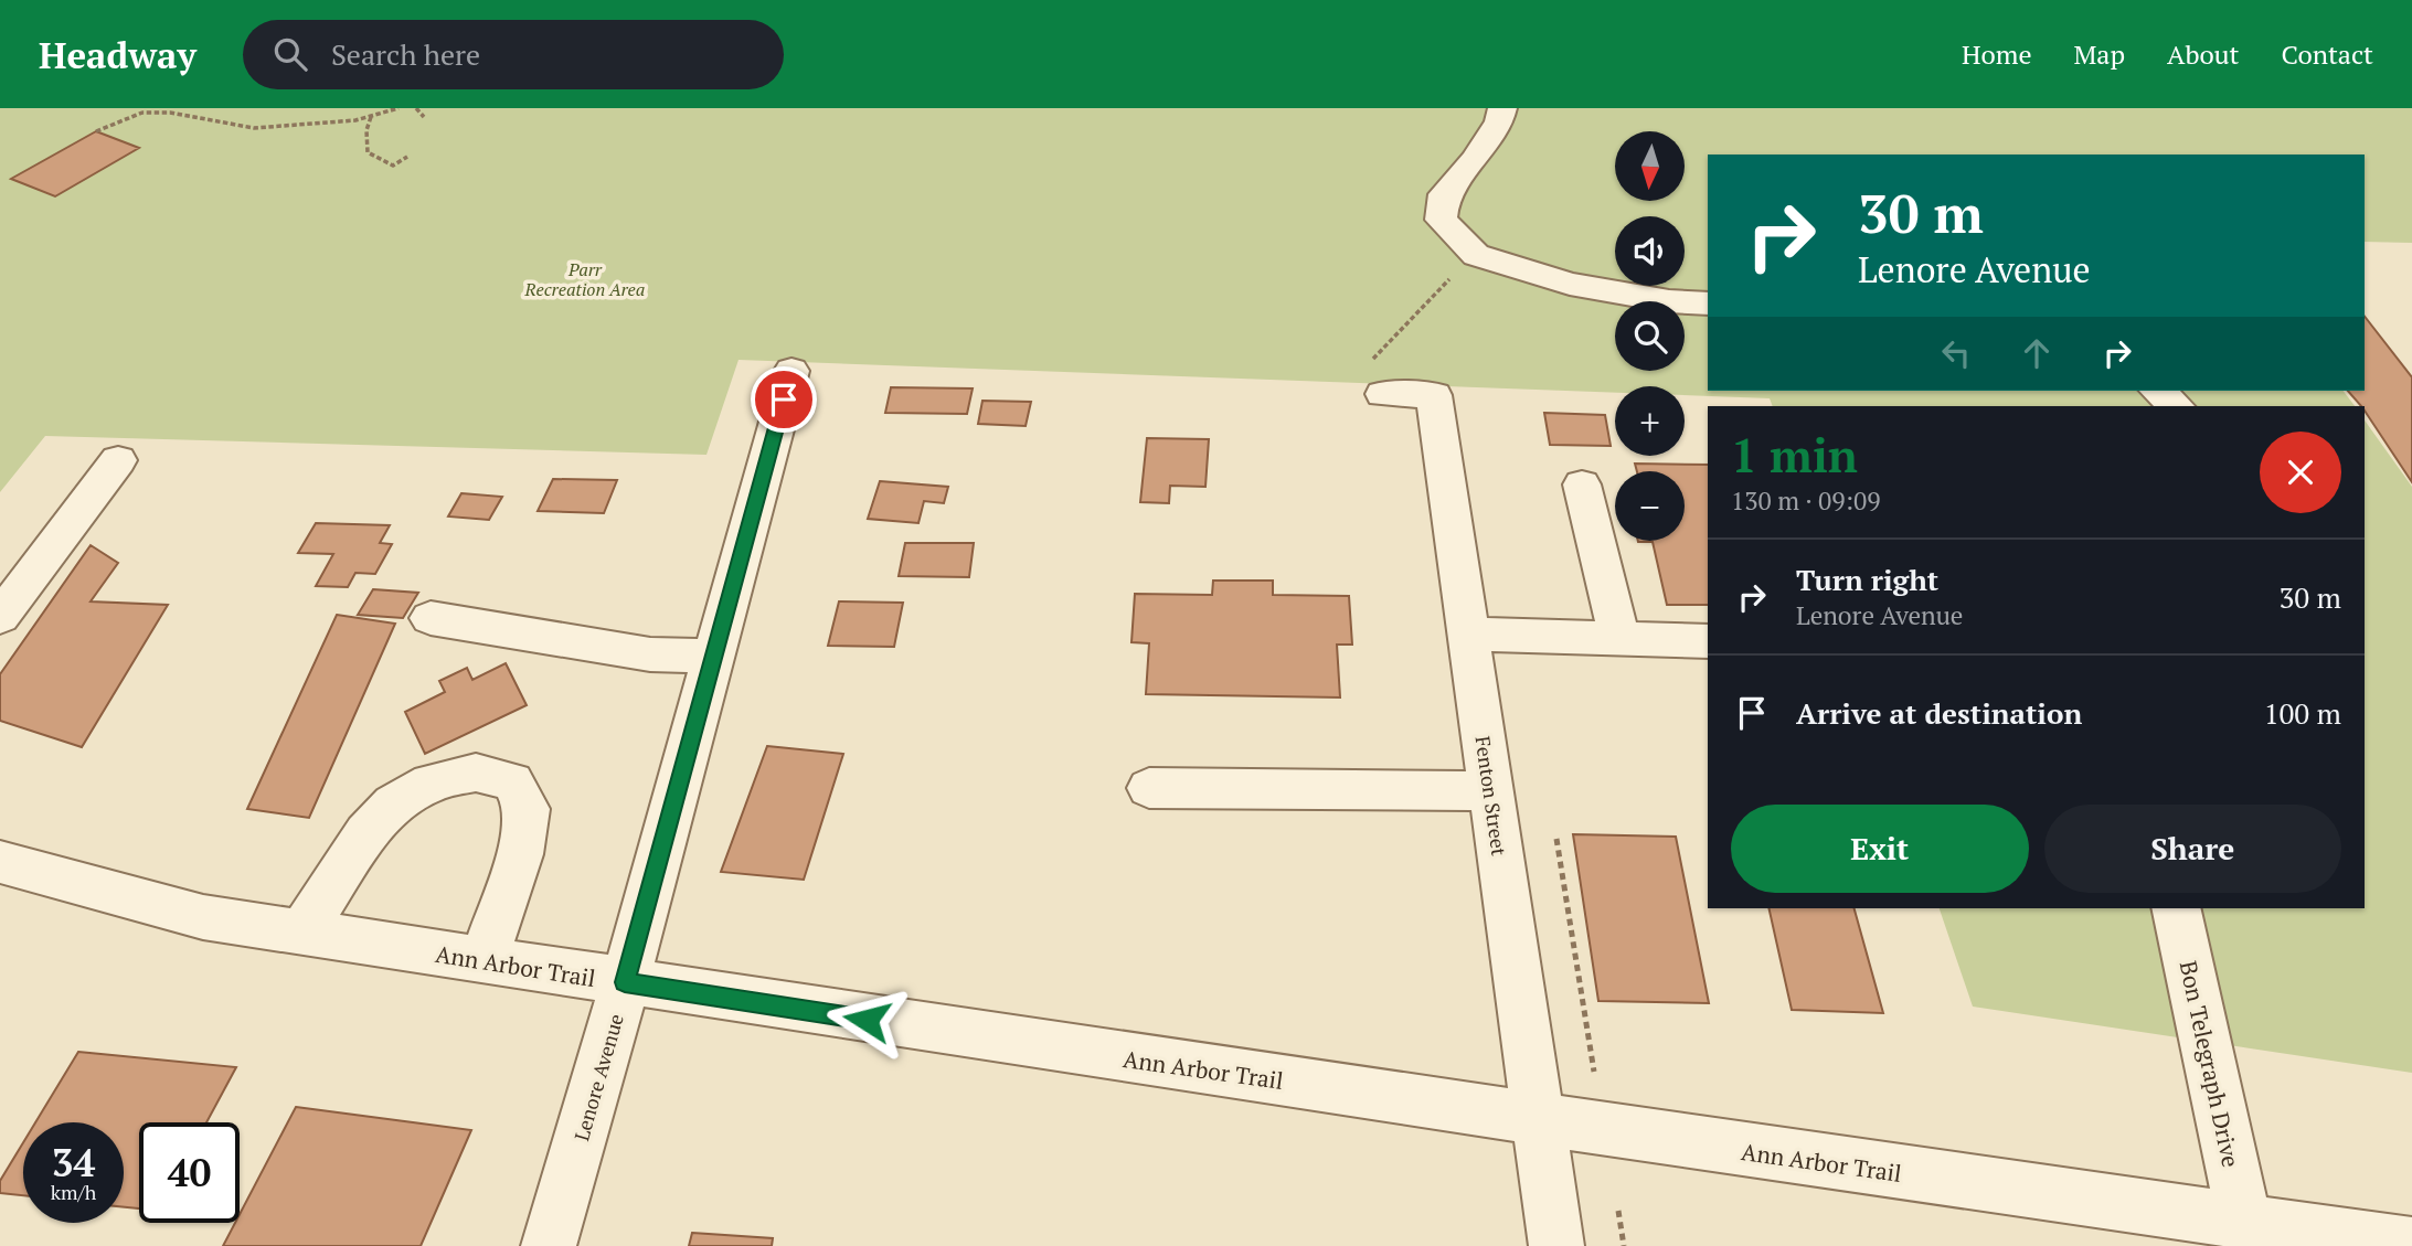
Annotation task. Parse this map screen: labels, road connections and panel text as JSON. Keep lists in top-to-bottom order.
{
  "streets": {
    "street": [
      "Fenton Street",
      "Ann Arbor Trail",
      "Bon Telegraph Drive",
      "Lenore Avenue"
    ]
  },
  "crossings": [
    ["Fenton Street", "Ann Arbor Trail"],
    ["Ann Arbor Trail", "Bon Telegraph Drive"],
    ["Ann Arbor Trail", "Lenore Avenue"]
  ],
  "parks": ["Parr Recreation Area"],
  "north": "bottom",
  "page": {
    "header": "Headway",
    "search": "Search here",
    "nav": [
      "Home",
      "Map",
      "About",
      "Contact"
    ],
    "map_buttons": ["+", "−"],
    "turn": ["30 m", "Lenore Avenue"],
    "heading": ["1 min", "130 m · 09:09"],
    "list": [
      {
        "name": "Turn right",
        "note": "Lenore Avenue",
        "value": "30 m"
      },
      {
        "name": "Arrive at destination",
        "value": "100 m"
      }
    ],
    "buttons": ["Exit", "Share"],
    "speed": "34 km/h",
    "limit": "40"
  }
}
